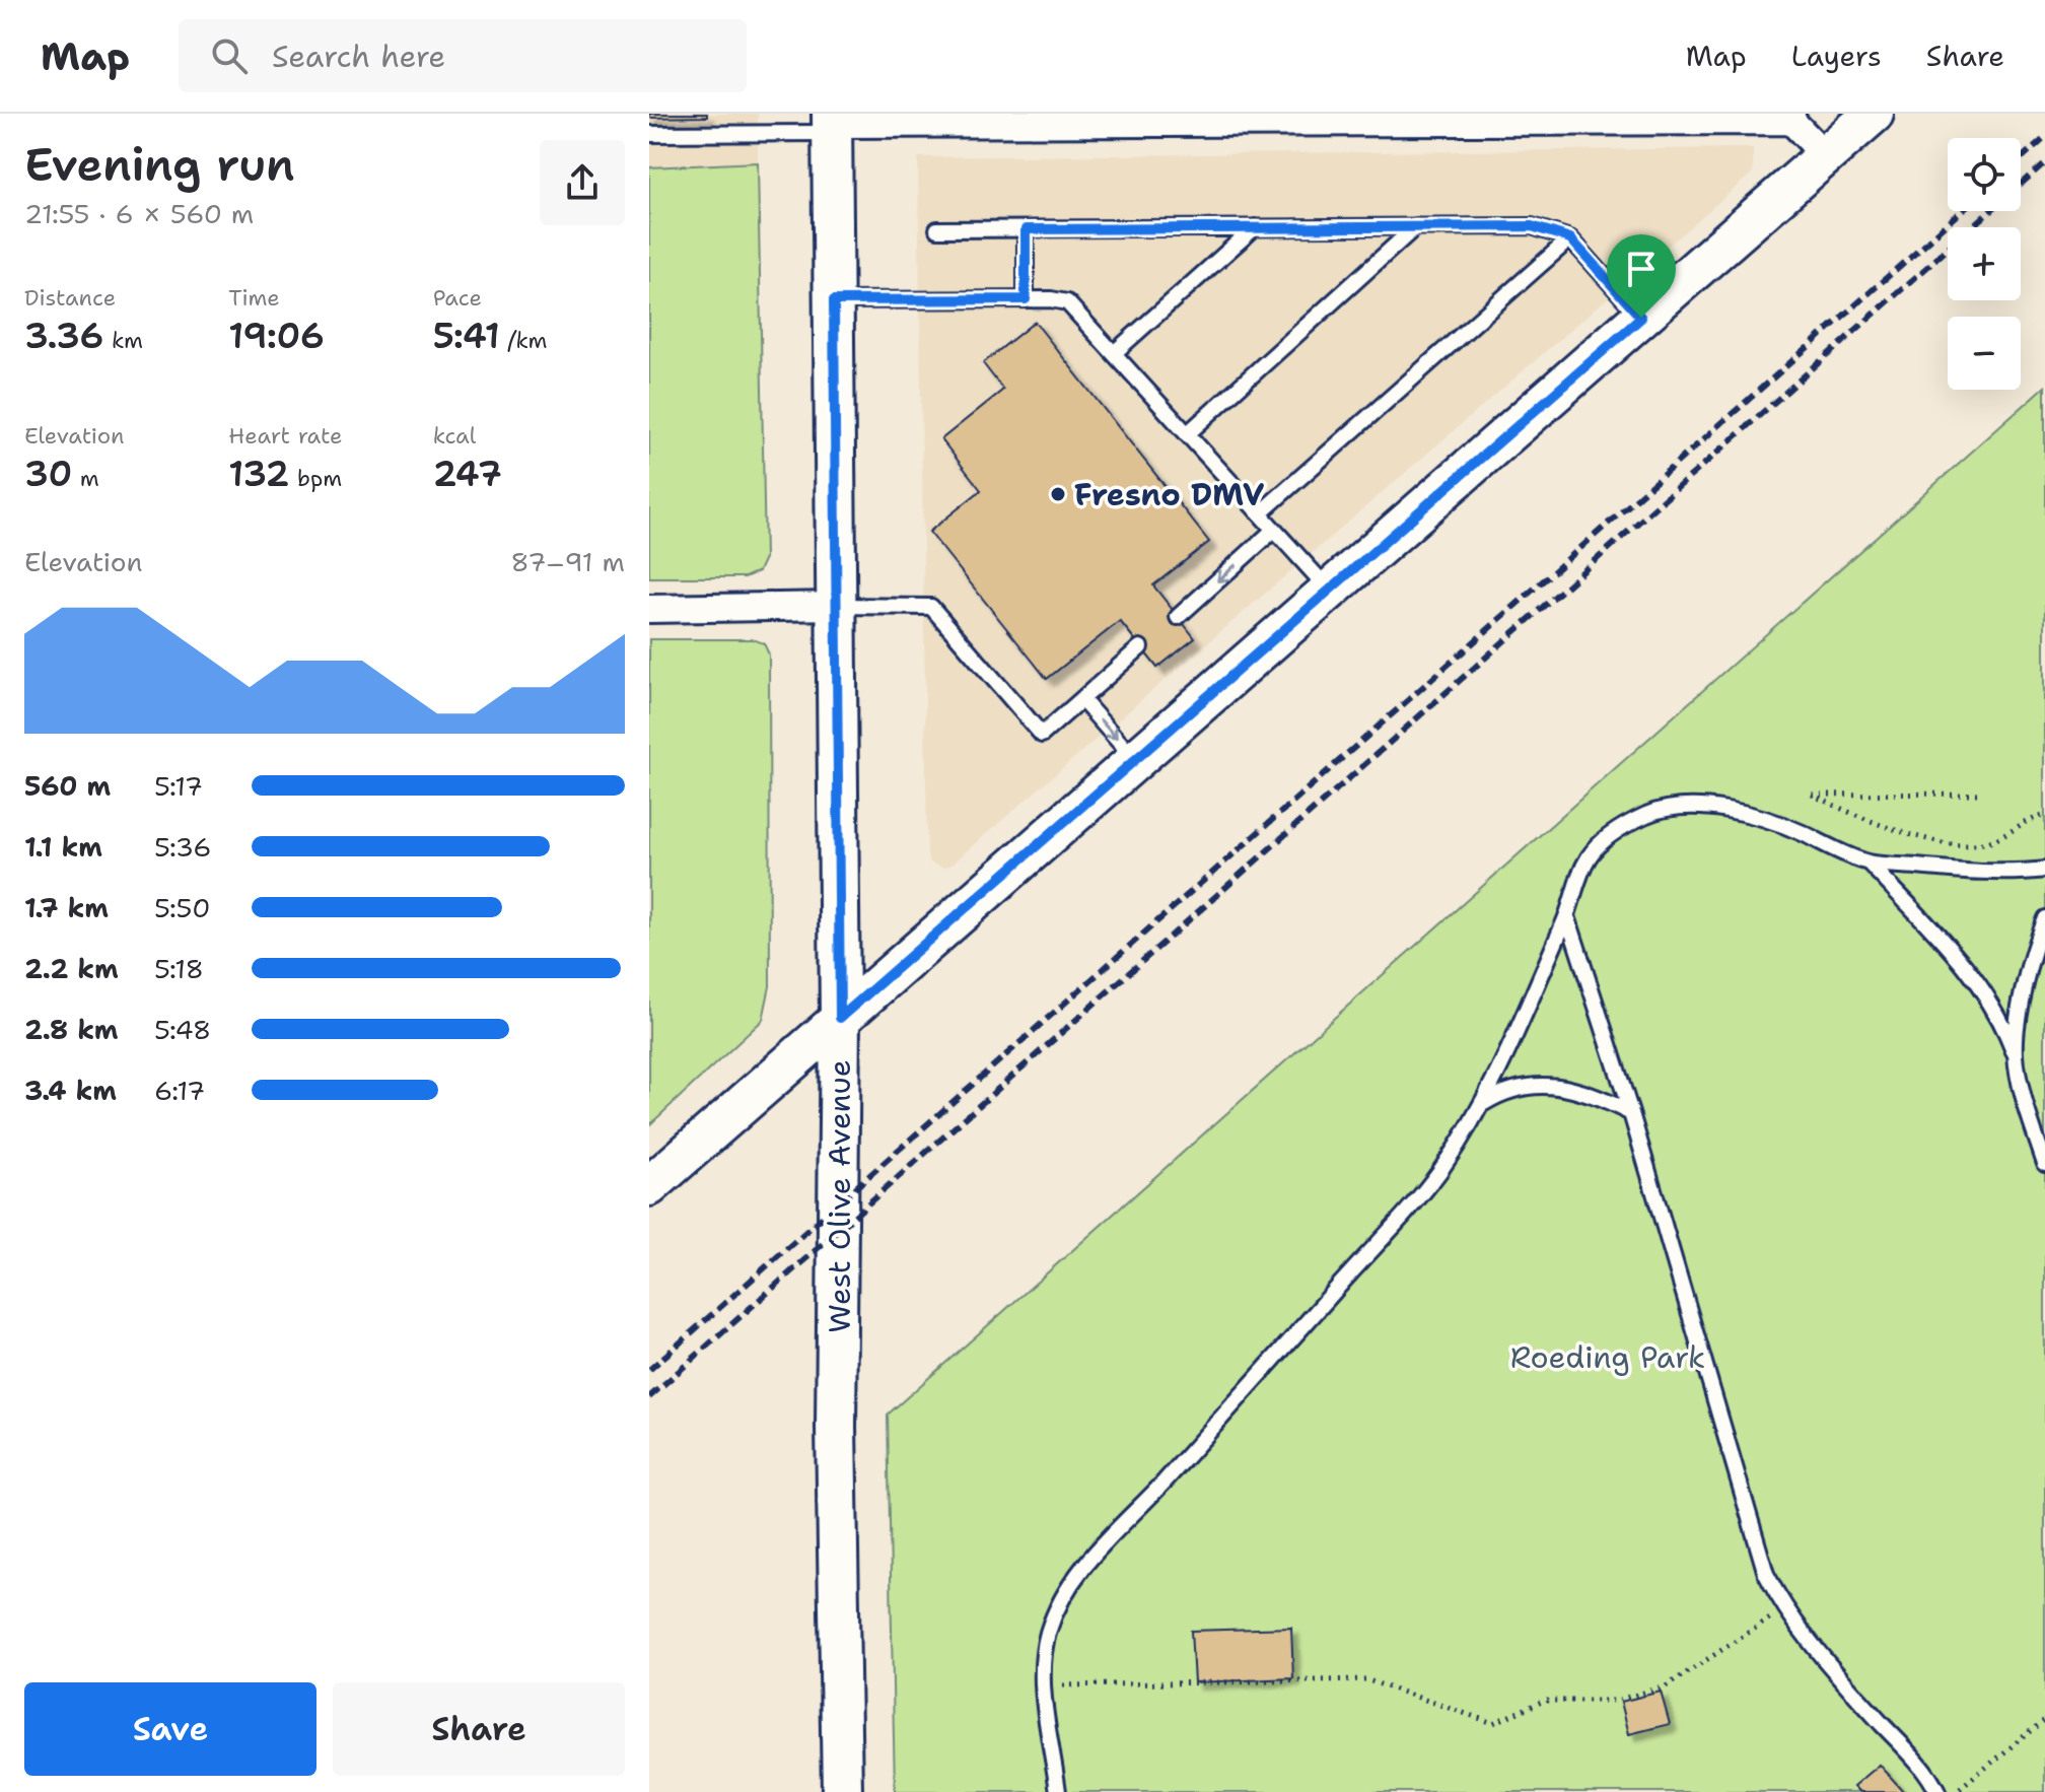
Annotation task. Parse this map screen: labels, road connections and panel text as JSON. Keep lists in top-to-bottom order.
{
  "streets": {
    "main road": ["West Olive Avenue"]
  },
  "parks": ["Roeding Park"],
  "places": ["Fresno DMV"],
  "page": {
    "header": "Map",
    "search": "Search here",
    "nav": ["Map", "Layers", "Share"],
    "heading": ["Evening run", "21:55 · 6 × 560 m"],
    "map_buttons": ["+", "−"],
    "stats": [
      ["Distance", "3.36 km"],
      ["Time", "19:06"],
      ["Pace", "5:41 /km"],
      ["Elevation", "30 m"],
      ["Heart rate", "132 bpm"],
      ["kcal", "247"]
    ],
    "chart": ["Elevation", "87–91 m"],
    "list": [
      {
        "name": "560 m",
        "note": "5:17"
      },
      {
        "name": "1.1 km",
        "note": "5:36"
      },
      {
        "name": "1.7 km",
        "note": "5:50"
      },
      {
        "name": "2.2 km",
        "note": "5:18"
      },
      {
        "name": "2.8 km",
        "note": "5:48"
      },
      {
        "name": "3.4 km",
        "note": "6:17"
      }
    ],
    "buttons": ["Save", "Share"]
  }
}
